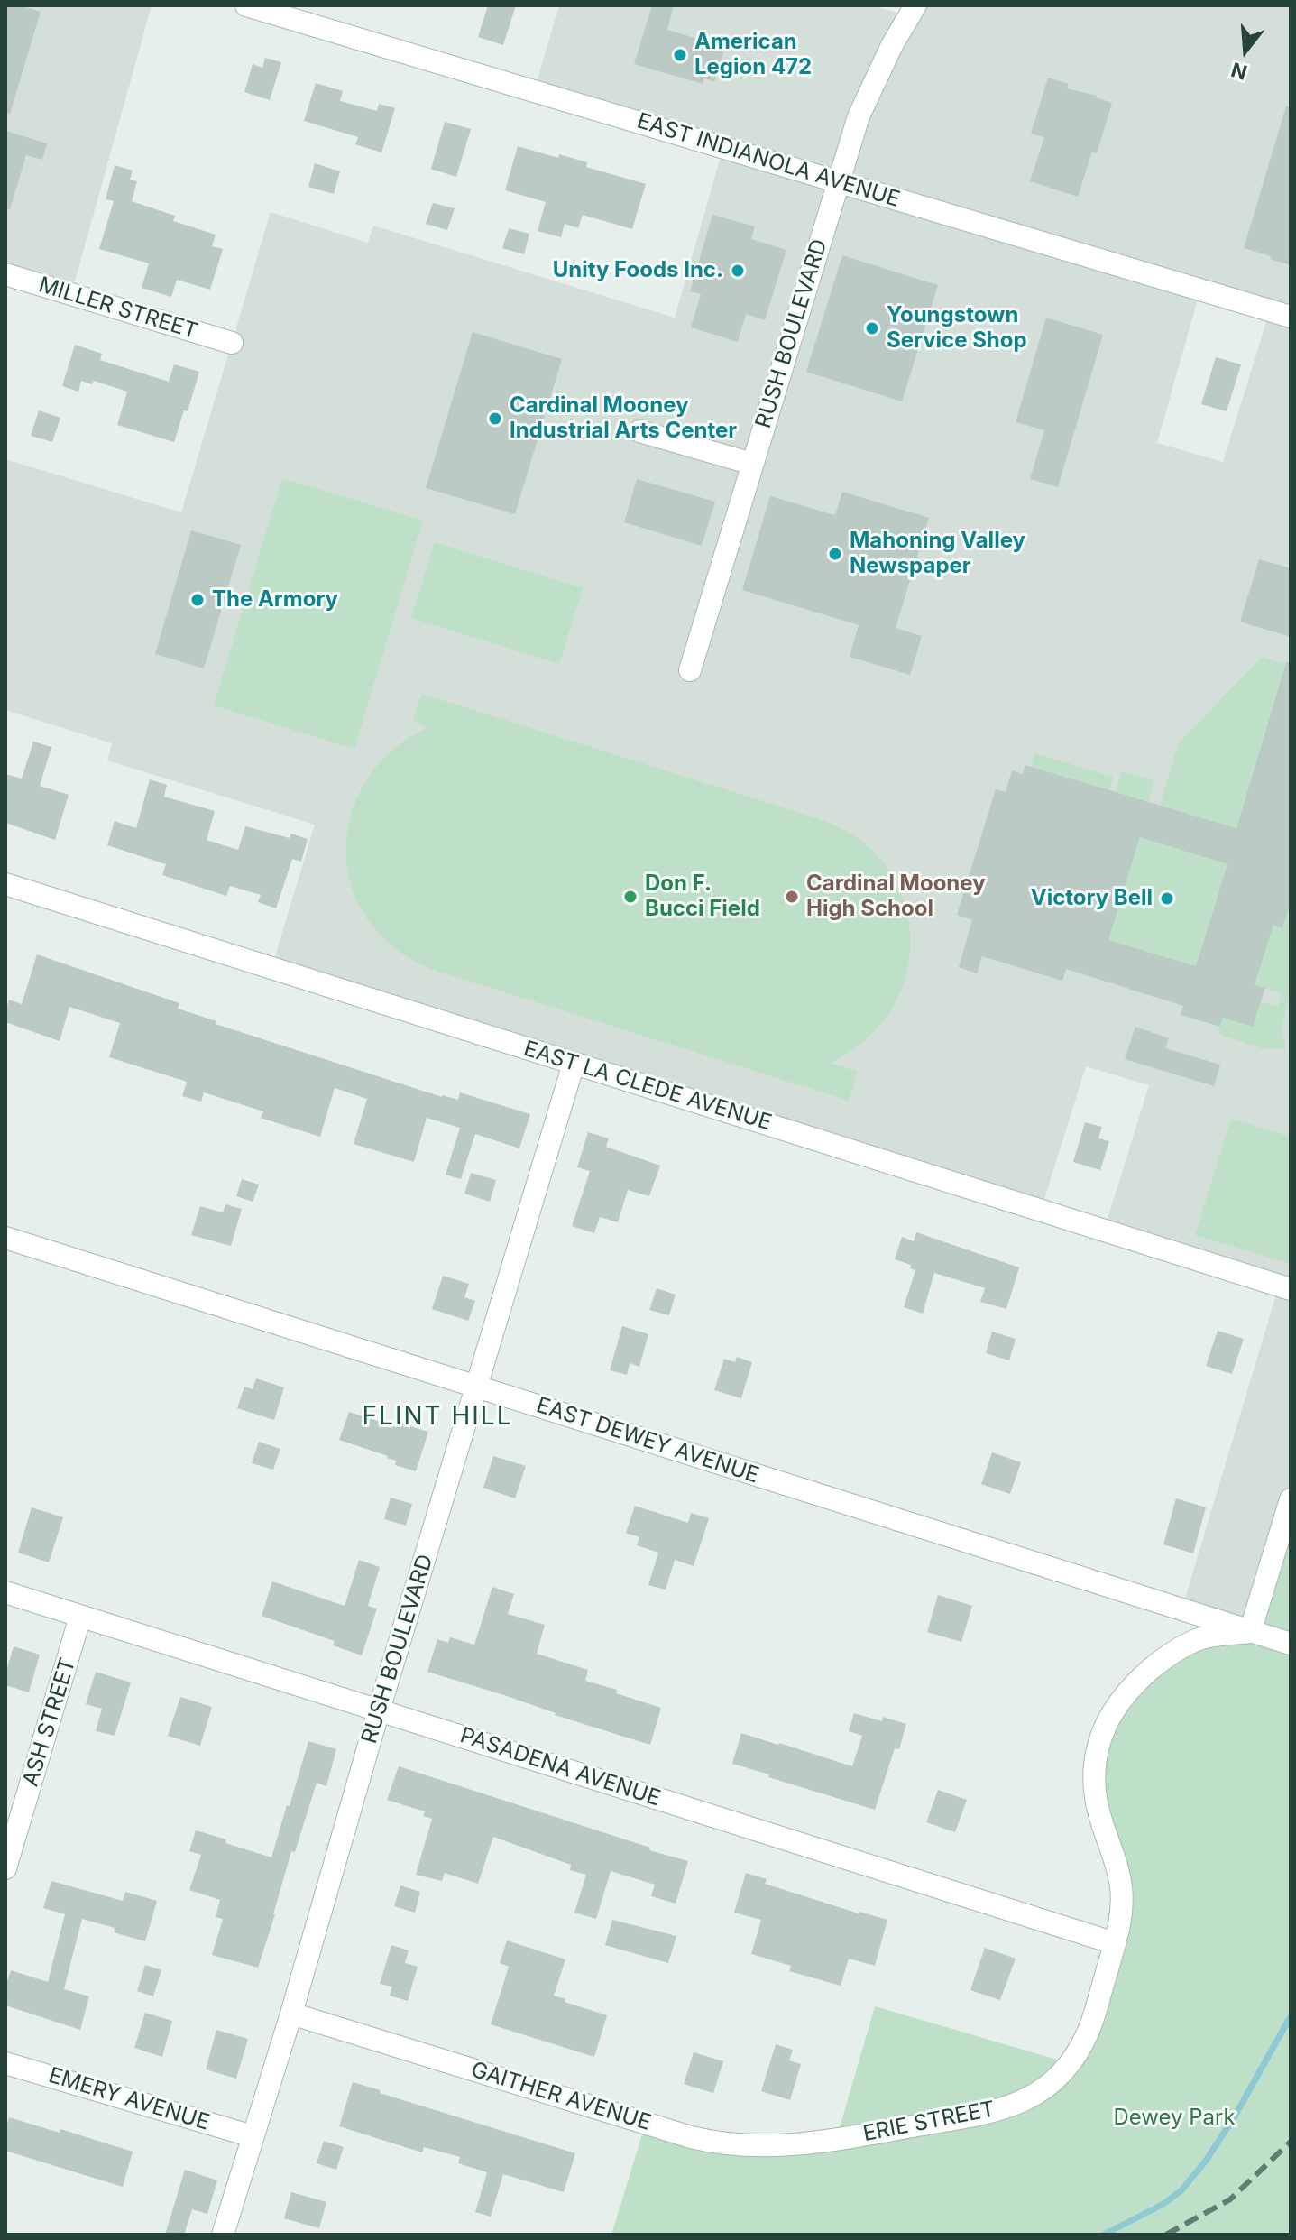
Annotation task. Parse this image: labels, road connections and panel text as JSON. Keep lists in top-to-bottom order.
{
  "streets": {
    "street": [
      "EAST INDIANOLA AVENUE",
      "MILLER STREET",
      "RUSH BOULEVARD",
      "EAST LA CLEDE AVENUE",
      "EAST DEWEY AVENUE",
      "ASH STREET",
      "PASADENA AVENUE",
      "GAITHER AVENUE",
      "EMERY AVENUE",
      "ERIE STREET"
    ]
  },
  "crossings": [
    ["EAST INDIANOLA AVENUE", "RUSH BOULEVARD"],
    ["RUSH BOULEVARD", "EAST LA CLEDE AVENUE"],
    ["RUSH BOULEVARD", "EAST DEWEY AVENUE"],
    ["RUSH BOULEVARD", "PASADENA AVENUE"],
    ["RUSH BOULEVARD", "GAITHER AVENUE"],
    ["RUSH BOULEVARD", "EMERY AVENUE"],
    ["EAST DEWEY AVENUE", "ERIE STREET"],
    ["ASH STREET", "PASADENA AVENUE"],
    ["PASADENA AVENUE", "ERIE STREET"],
    ["GAITHER AVENUE", "ERIE STREET"]
  ],
  "districts": ["FLINT HILL"],
  "parks": ["Dewey Park"],
  "places": [
    "American Legion 472",
    "Unity Foods Inc.",
    "Youngstown Service Shop",
    "Cardinal Mooney Industrial Arts Center",
    "Mahoning Valley Newspaper",
    "The Armory",
    "Don F. Bucci Field",
    "Cardinal Mooney High School",
    "Victory Bell"
  ],
  "north": "bottom"
}
